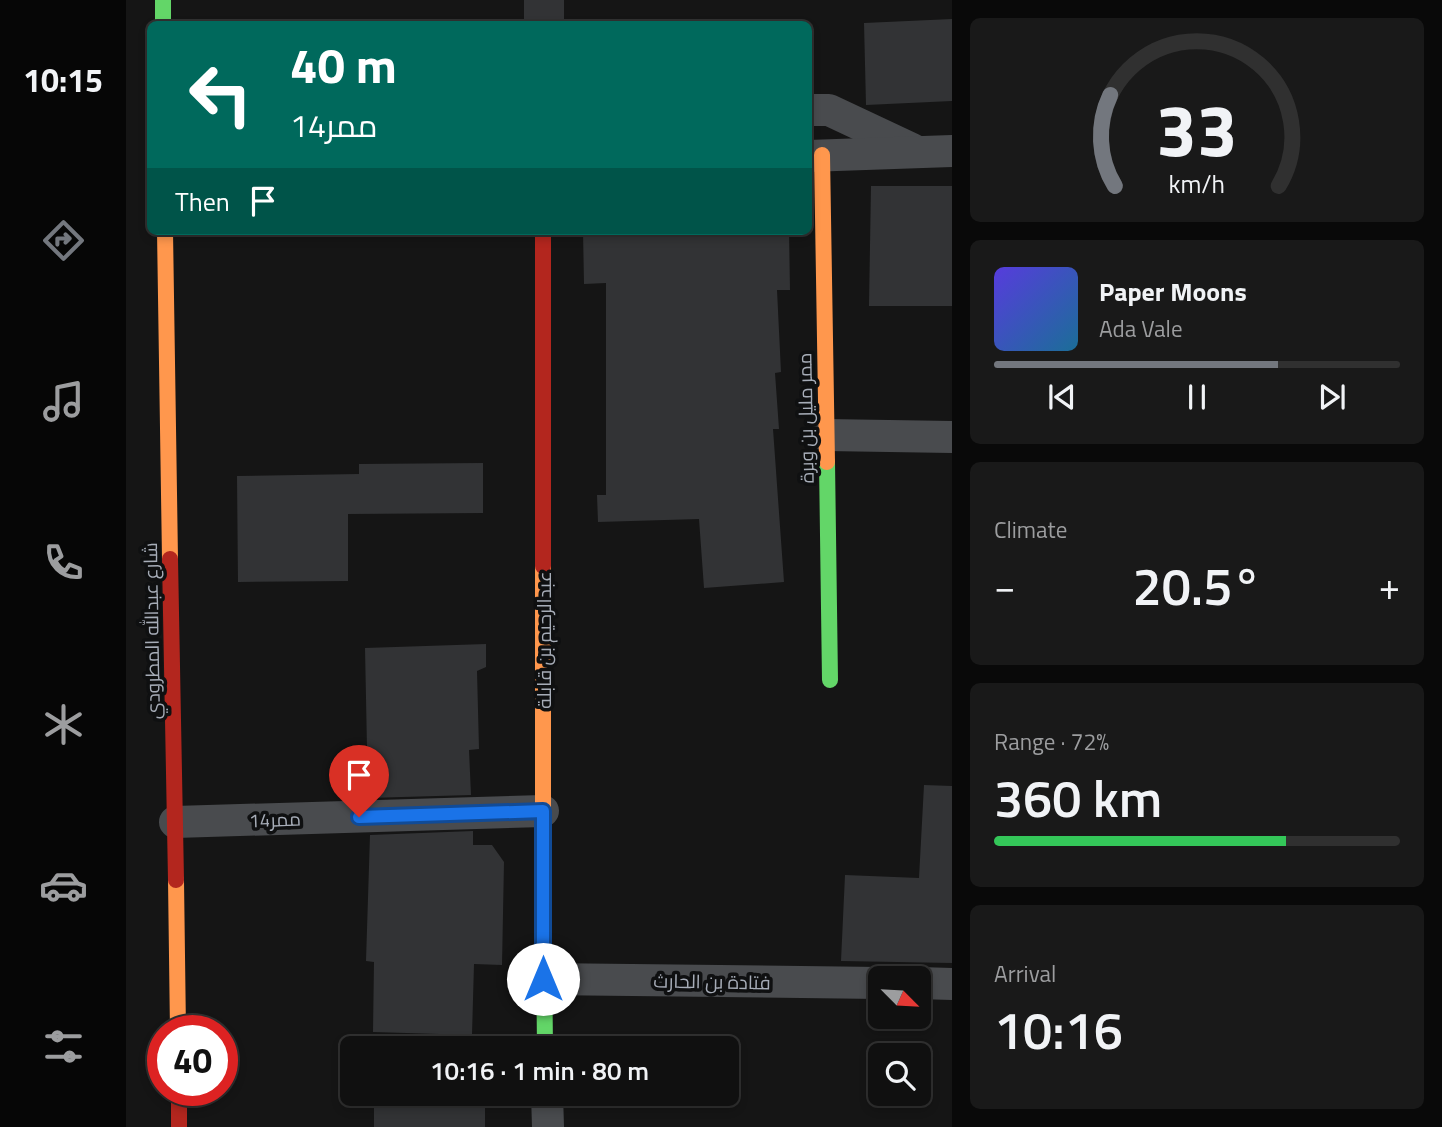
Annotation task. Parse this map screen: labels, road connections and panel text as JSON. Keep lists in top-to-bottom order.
{
  "streets": {
    "street": [
      "ممر مليل بن وبرة",
      "شارع عبدالله المطرودي",
      "عبدالرحيم بن قابلة",
      "ممر14",
      "فتادة بن الحارث"
    ]
  },
  "crossings": [
    ["شارع عبدالله المطرودي", "ممر14"],
    ["عبدالرحيم بن قابلة", "ممر14"],
    ["عبدالرحيم بن قابلة", "فتادة بن الحارث"]
  ],
  "north": "bottom right",
  "page": {
    "tabs": "10:15",
    "turn": ["40 m", "ممر14"],
    "then": "Then",
    "song": ["Paper Moons", "Ada Vale"],
    "tile": [
      "Climate",
      ["Range · 72%", "360 km"],
      ["Arrival", "10:16"]
    ],
    "heat": ["−", "20.5°", "+"],
    "limit": "40",
    "trip": "10:16 · 1 min · 80 m",
    "gauge": ["33", "km/h"]
  }
}
